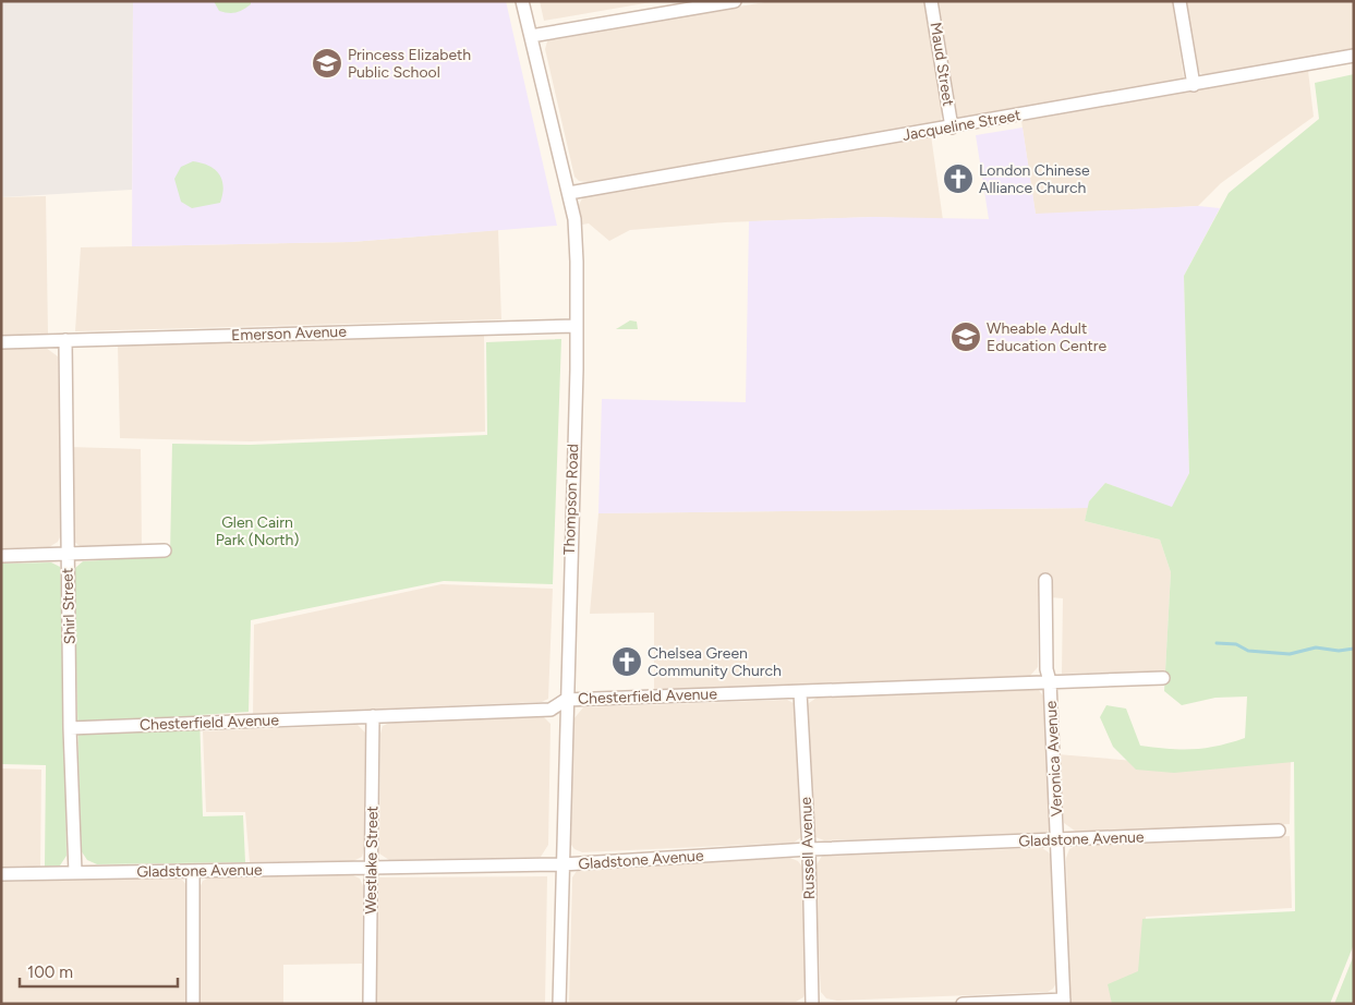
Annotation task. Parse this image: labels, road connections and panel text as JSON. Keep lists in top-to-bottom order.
{
  "streets": {
    "street": [
      "Maud Street",
      "Jacqueline Street",
      "Emerson Avenue",
      "Thompson Road",
      "Shirl Street",
      "Chesterfield Avenue",
      "Veronica Avenue",
      "Gladstone Avenue",
      "Russell Avenue",
      "Westlake Street"
    ]
  },
  "crossings": [
    ["Maud Street", "Jacqueline Street"],
    ["Jacqueline Street", "Thompson Road"],
    ["Emerson Avenue", "Thompson Road"],
    ["Emerson Avenue", "Shirl Street"],
    ["Thompson Road", "Chesterfield Avenue"],
    ["Thompson Road", "Gladstone Avenue"],
    ["Shirl Street", "Chesterfield Avenue"],
    ["Shirl Street", "Gladstone Avenue"],
    ["Chesterfield Avenue", "Veronica Avenue"],
    ["Chesterfield Avenue", "Russell Avenue"],
    ["Chesterfield Avenue", "Westlake Street"],
    ["Veronica Avenue", "Gladstone Avenue"],
    ["Gladstone Avenue", "Russell Avenue"],
    ["Gladstone Avenue", "Westlake Street"]
  ],
  "parks": ["Glen Cairn Park (North)"],
  "places": {
    "school or university": ["Princess Elizabeth Public School", "Wheable Adult Education Centre"],
    "church": ["London Chinese Alliance Church", "Chelsea Green Community Church"]
  },
  "scale_bar": "100 m"
}
